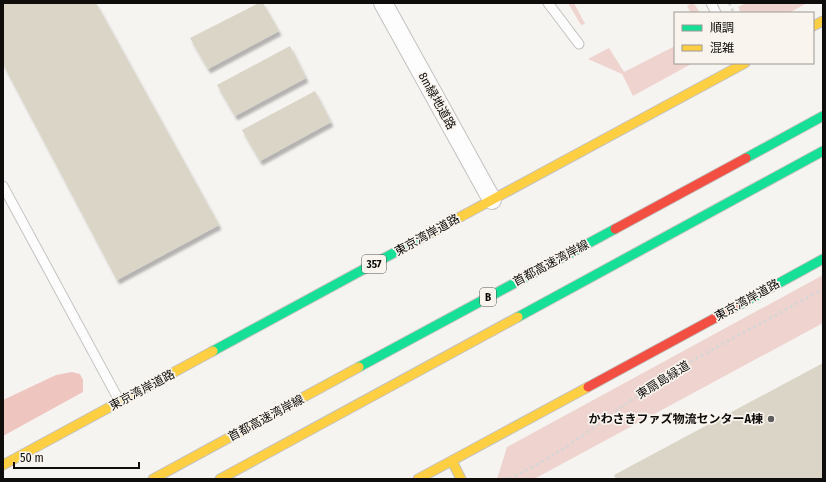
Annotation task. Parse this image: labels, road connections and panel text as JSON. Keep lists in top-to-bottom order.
{
  "streets": {
    "main road": [
      "東京湾岸道路",
      "首都高速湾岸線",
      "357",
      "B"
    ],
    "street": ["8m緑地道路"],
    "path": ["東扇島緑道"]
  },
  "crossings": [
    ["8m緑地道路", "東京湾岸道路"]
  ],
  "places": ["かわさきファズ物流センターA棟"],
  "legend": ["順調", "混雑"],
  "scale_bar": "50 m"
}
